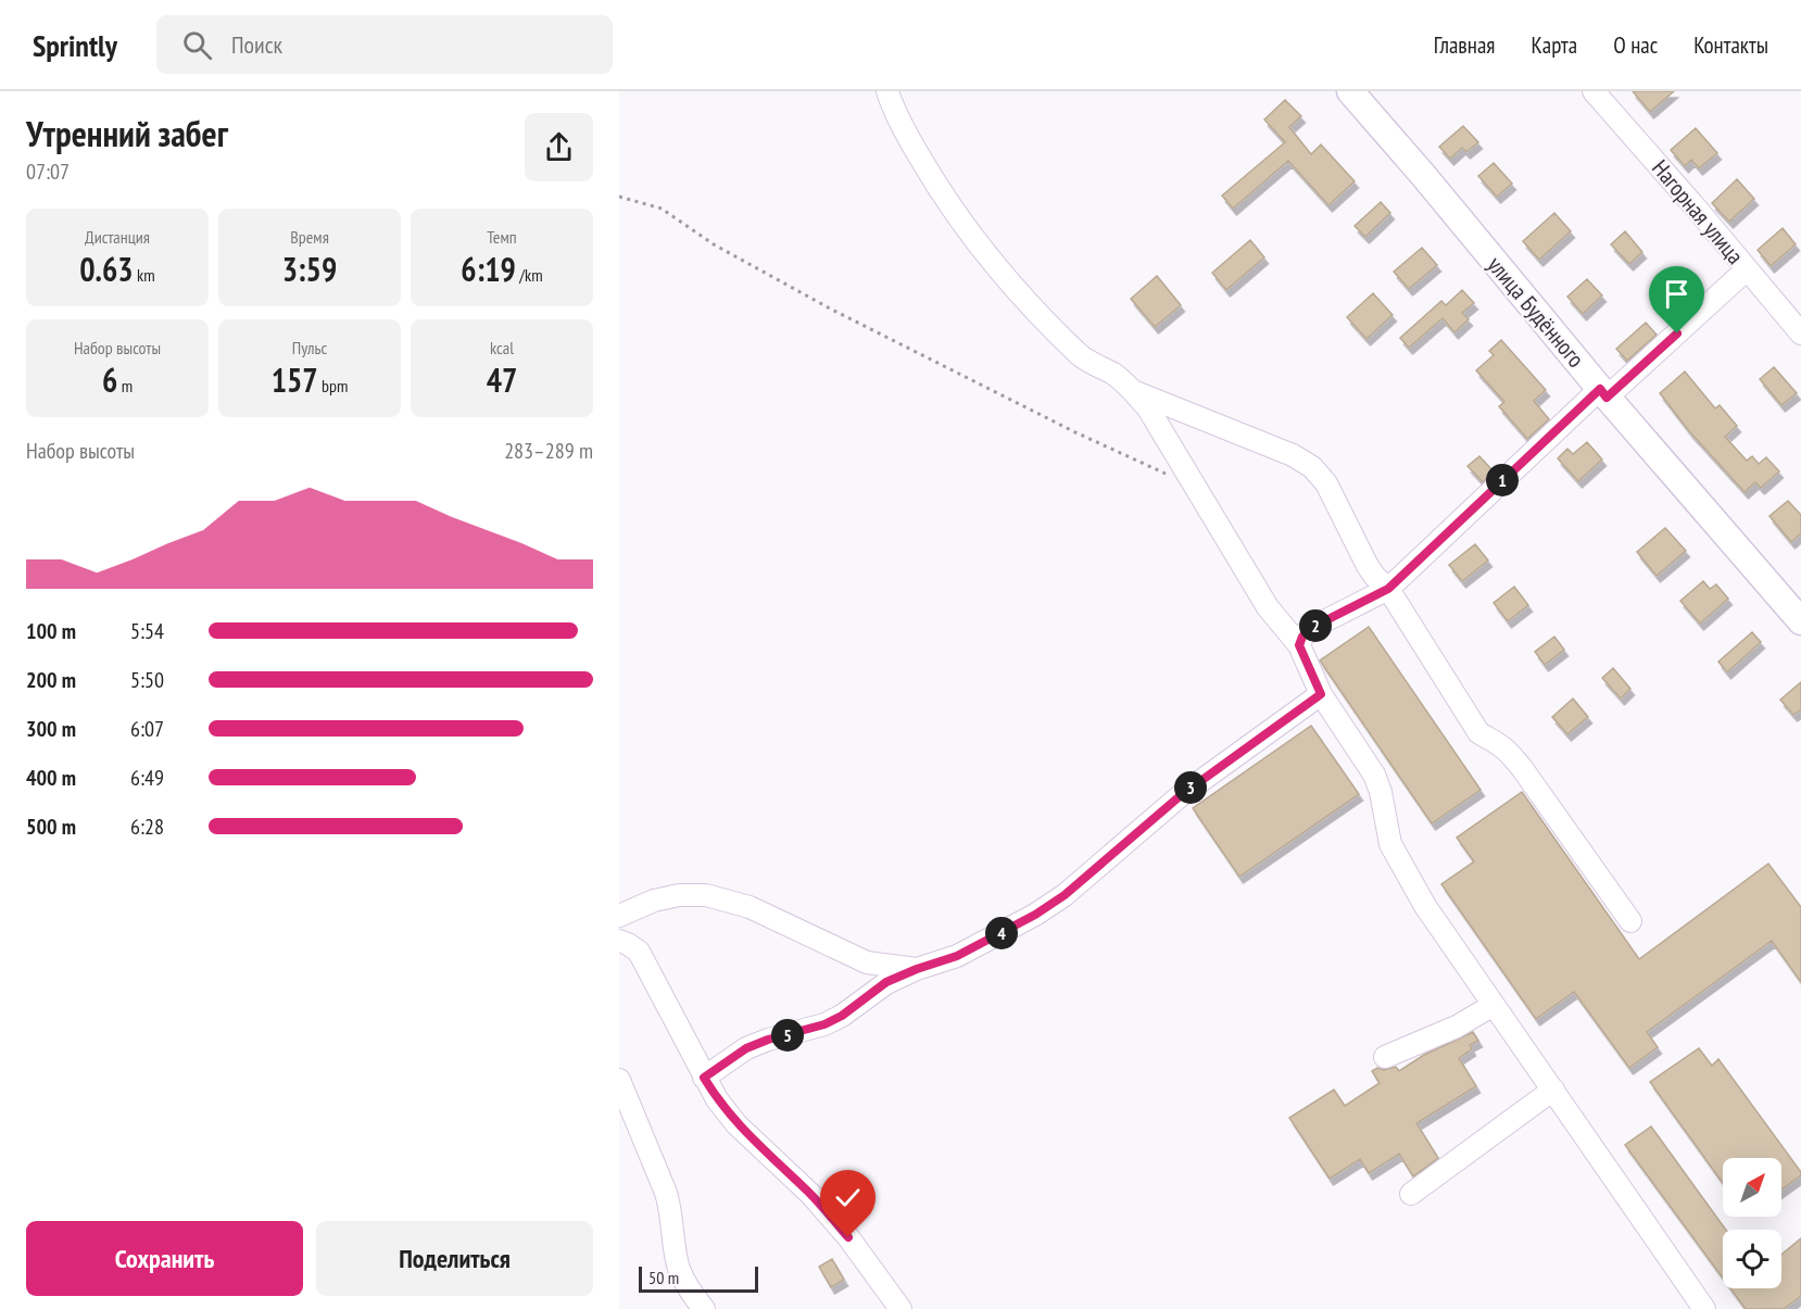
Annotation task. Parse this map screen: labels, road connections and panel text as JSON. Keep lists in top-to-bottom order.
{
  "streets": {
    "main road": ["улица Будённого"],
    "street": ["Нагорная улица"]
  },
  "scale_bar": "50 m",
  "north": "top right",
  "page": {
    "header": "Sprintly",
    "search": "Поиск",
    "nav": [
      "Главная",
      "Карта",
      "О нас",
      "Контакты"
    ],
    "heading": ["Утренний забег", "07:07"],
    "stats": [
      ["Дистанция", "0.63 km"],
      ["Время", "3:59"],
      ["Темп", "6:19 /km"],
      ["Набор высоты", "6 m"],
      ["Пульс", "157 bpm"],
      ["kcal", "47"]
    ],
    "chart": ["Набор высоты", "283–289 m"],
    "pins": [
      "1",
      "2",
      "3",
      "4",
      "5"
    ],
    "list": [
      {
        "name": "100 m",
        "note": "5:54"
      },
      {
        "name": "200 m",
        "note": "5:50"
      },
      {
        "name": "300 m",
        "note": "6:07"
      },
      {
        "name": "400 m",
        "note": "6:49"
      },
      {
        "name": "500 m",
        "note": "6:28"
      }
    ],
    "buttons": ["Сохранить", "Поделиться"],
    "scale": "50 m"
  }
}
